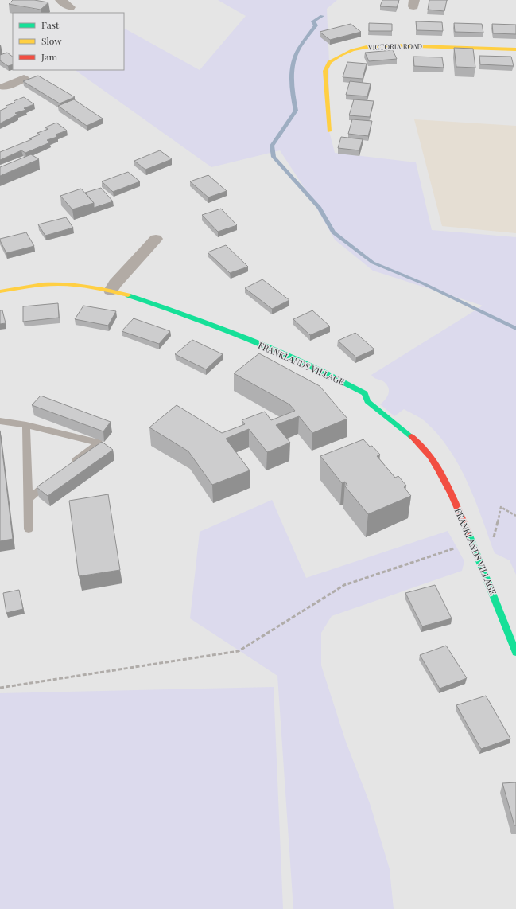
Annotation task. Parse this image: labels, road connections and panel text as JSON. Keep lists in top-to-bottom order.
{
  "streets": {
    "street": ["VICTORIA ROAD", "FRANKLANDS VILLAGE"]
  },
  "legend": ["Fast", "Slow", "Jam"]
}
